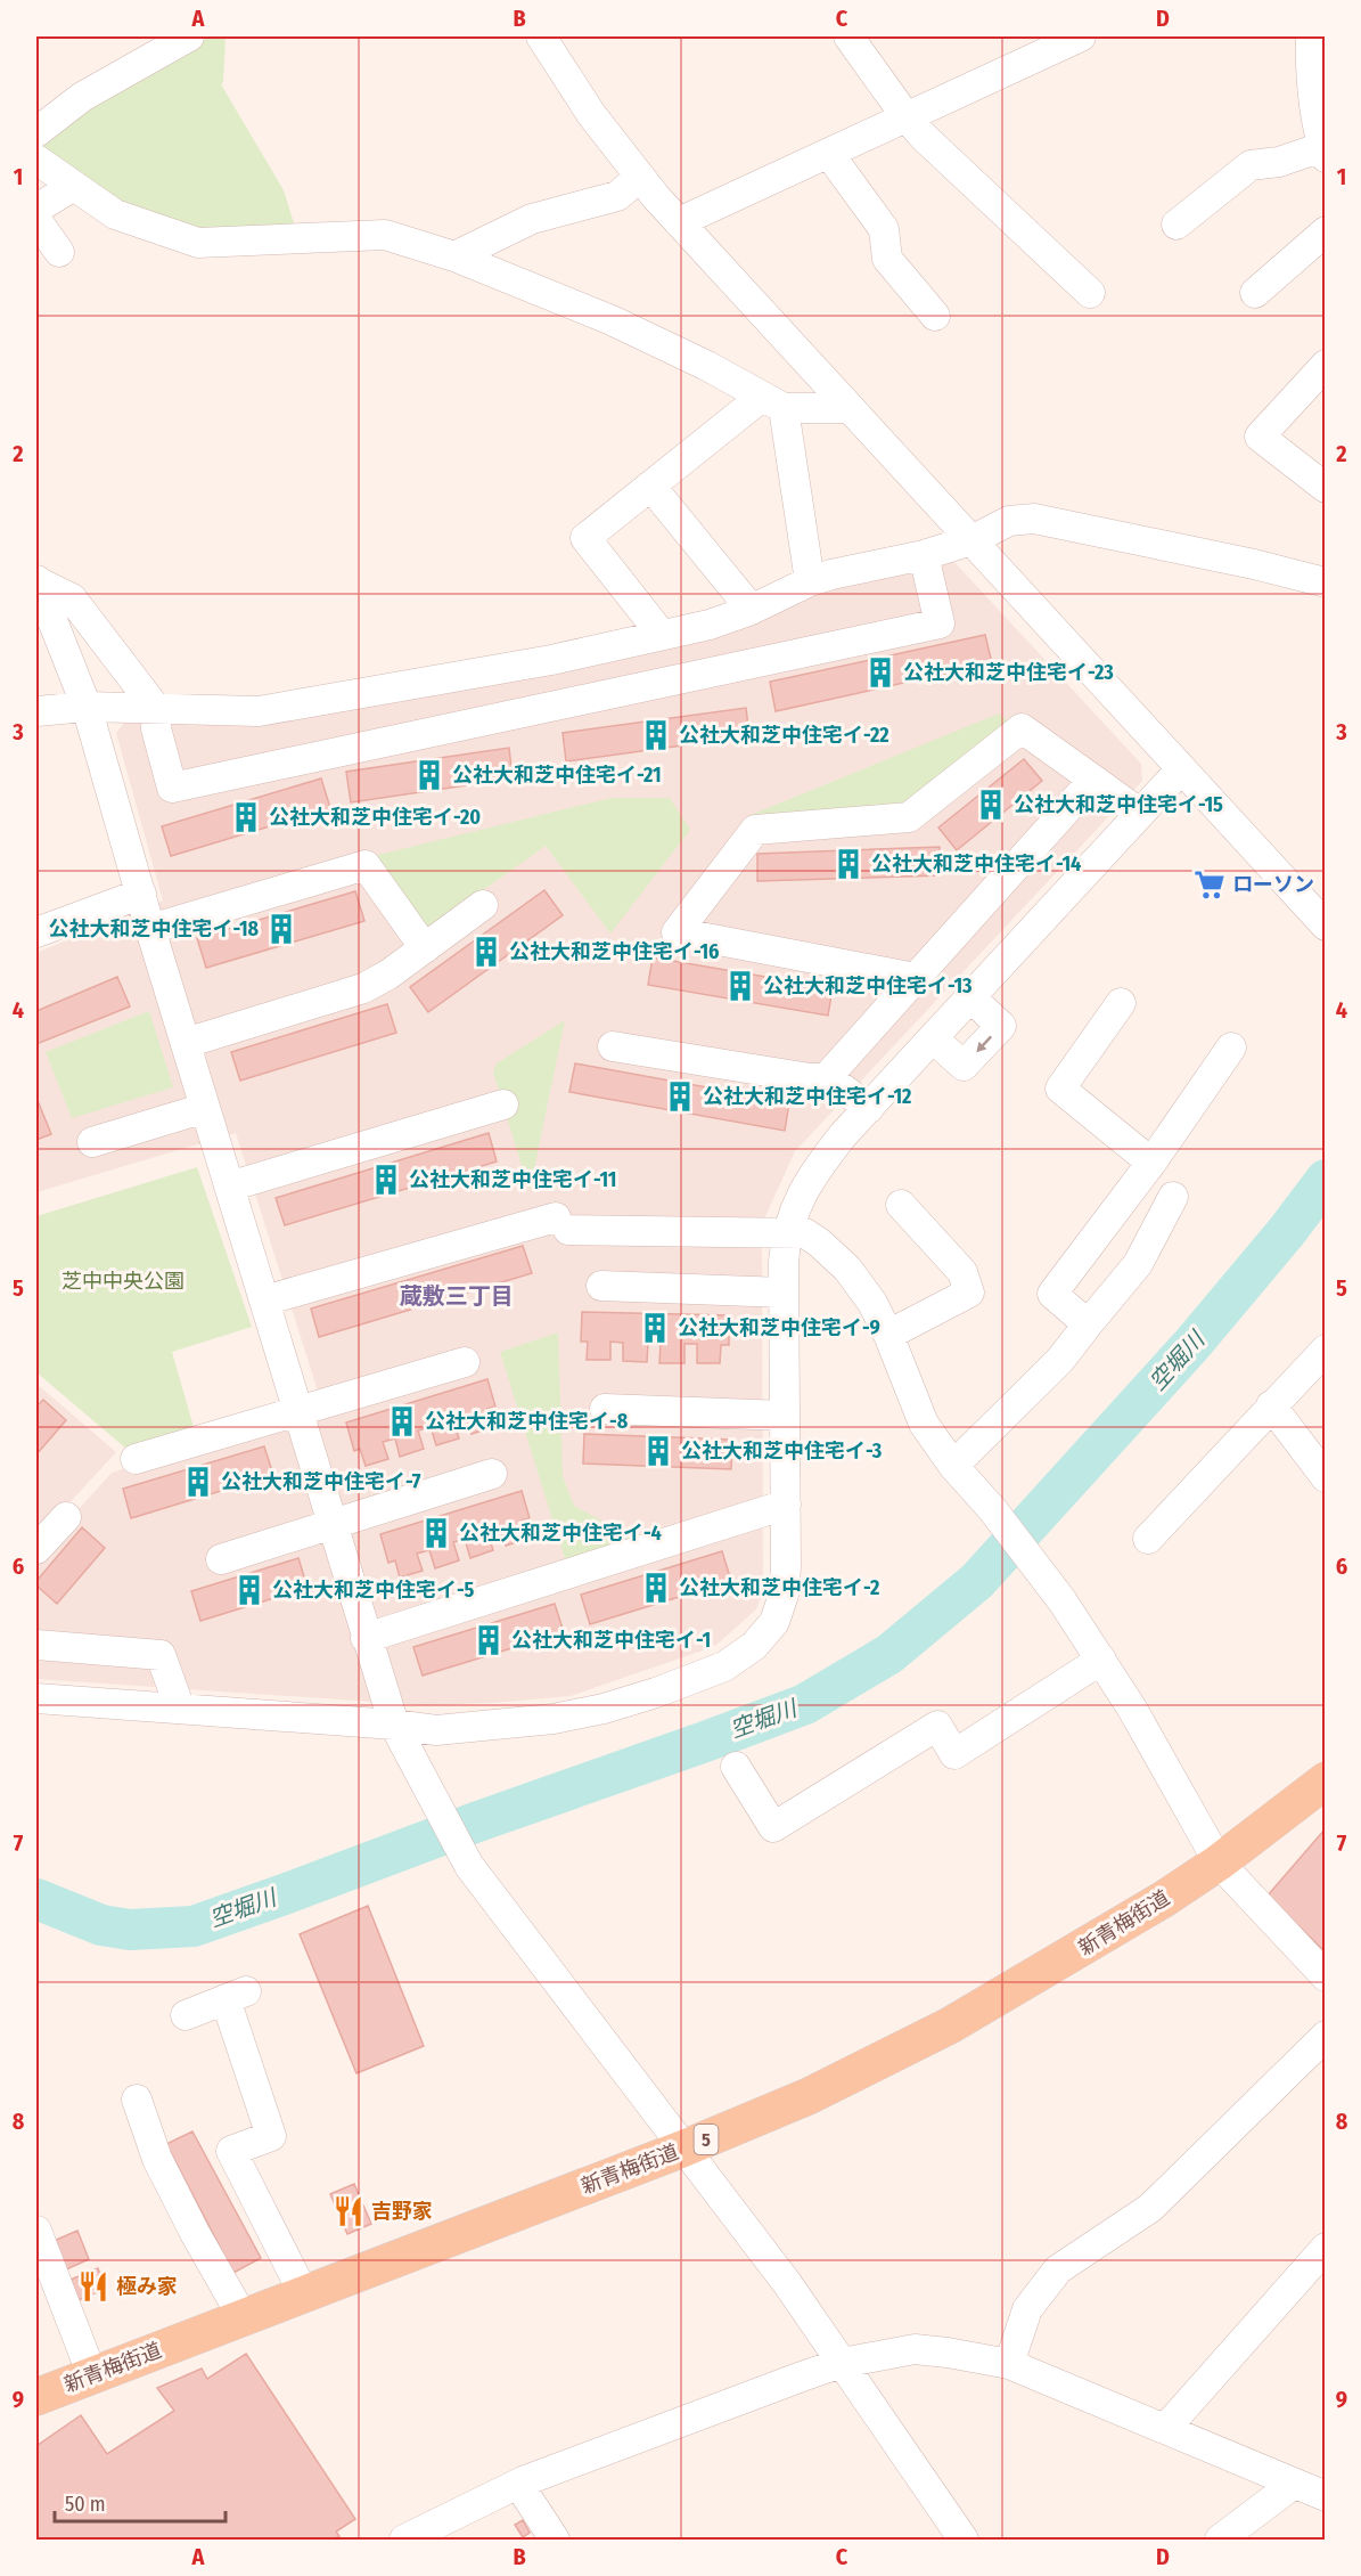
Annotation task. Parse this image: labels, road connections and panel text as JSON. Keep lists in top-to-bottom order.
{
  "streets": {
    "main road": ["新青梅街道", "5"]
  },
  "districts": ["蔵敷三丁目"],
  "water": ["空堀川"],
  "parks": ["芝中中央公園"],
  "places": {
    "building": [
      "公社大和芝中住宅イ-23",
      "公社大和芝中住宅イ-22",
      "公社大和芝中住宅イ-21",
      "公社大和芝中住宅イ-15",
      "公社大和芝中住宅イ-20",
      "公社大和芝中住宅イ-14",
      "公社大和芝中住宅イ-18",
      "公社大和芝中住宅イ-16",
      "公社大和芝中住宅イ-13",
      "公社大和芝中住宅イ-12",
      "公社大和芝中住宅イ-11",
      "公社大和芝中住宅イ-9",
      "公社大和芝中住宅イ-8",
      "公社大和芝中住宅イ-3",
      "公社大和芝中住宅イ-7",
      "公社大和芝中住宅イ-4",
      "公社大和芝中住宅イ-2",
      "公社大和芝中住宅イ-5",
      "公社大和芝中住宅イ-1"
    ],
    "supermarket": ["ローソン"],
    "restaurant": ["吉野家", "極み家"]
  },
  "scale_bar": "50 m",
  "grid": {
    "columns": [
      "A",
      "B",
      "C",
      "D"
    ],
    "rows": [
      "1",
      "2",
      "3",
      "4",
      "5",
      "6",
      "7",
      "8",
      "9"
    ]
  }
}
